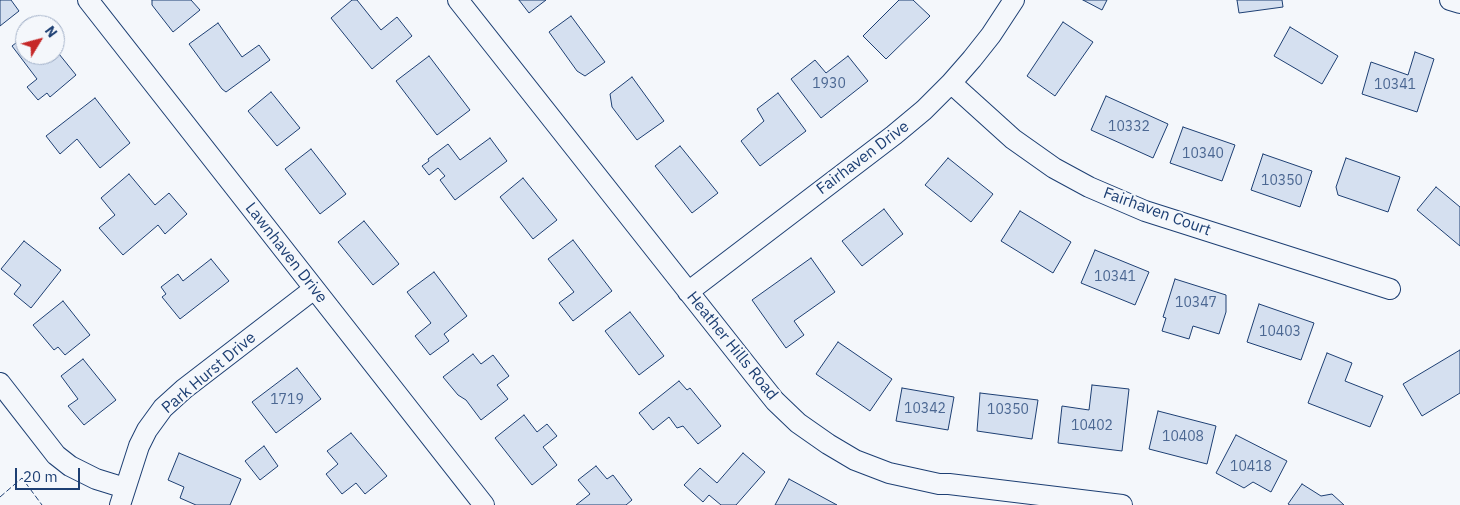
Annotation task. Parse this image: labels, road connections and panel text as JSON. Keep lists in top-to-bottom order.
{
  "streets": {
    "street": [
      "Fairhaven Drive",
      "Fairhaven Court",
      "Lawnhaven Drive",
      "Heather Hills Road",
      "Park Hurst Drive"
    ]
  },
  "crossings": [
    ["Fairhaven Drive", "Fairhaven Court"],
    ["Fairhaven Drive", "Heather Hills Road"],
    ["Lawnhaven Drive", "Park Hurst Drive"]
  ],
  "house_numbers": [
    "1930",
    "10341",
    "10332",
    "10340",
    "10350",
    "10341",
    "10347",
    "10403",
    "1719",
    "10342",
    "10350",
    "10402",
    "10408",
    "10418"
  ],
  "scale_bar": "20 m",
  "north": "top right"
}
